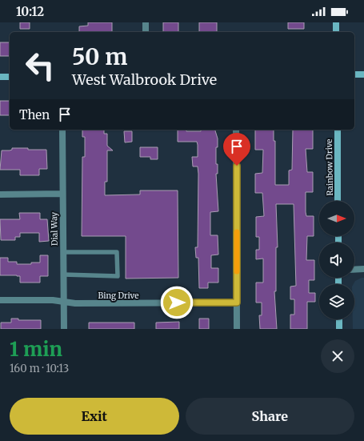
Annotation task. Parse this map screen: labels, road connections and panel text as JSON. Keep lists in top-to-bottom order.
{
  "streets": {
    "street": ["Rainbow Drive", "Dial Way", "Bing Drive"]
  },
  "crossings": [
    ["Dial Way", "Bing Drive"]
  ],
  "north": "right",
  "page": {
    "status": "10:12",
    "turn": ["50 m", "West Walbrook Drive"],
    "then": "Then",
    "heading": ["1 min", "160 m · 10:13"],
    "buttons": ["Exit", "Share"]
  }
}
